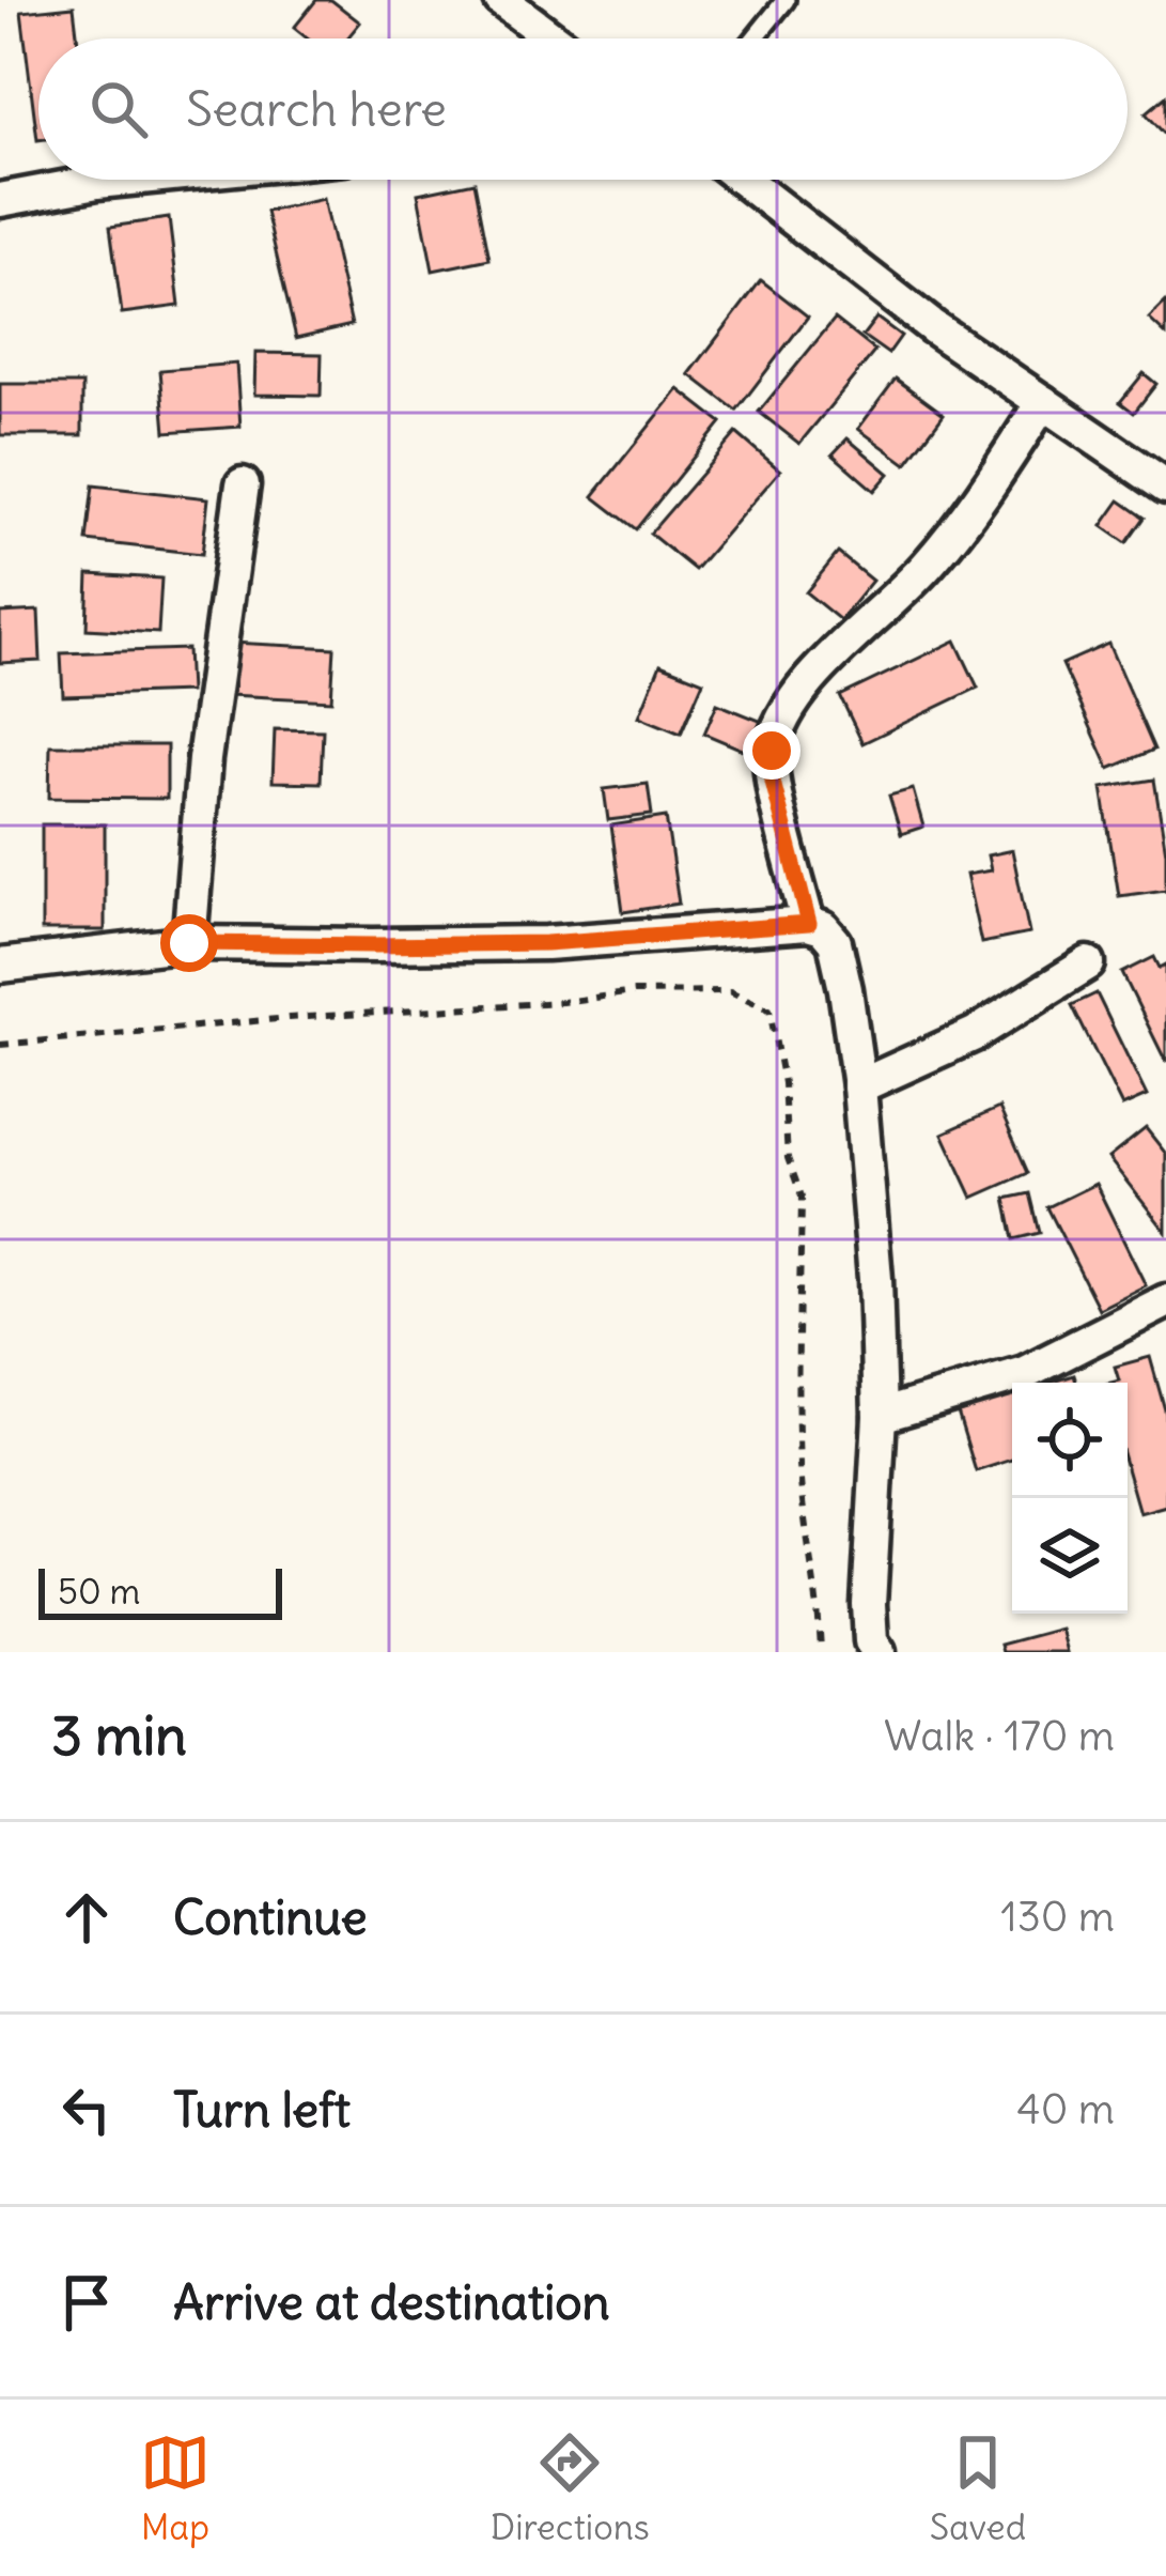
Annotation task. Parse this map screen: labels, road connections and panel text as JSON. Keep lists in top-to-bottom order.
{
  "scale_bar": "50 m",
  "page": {
    "search": "Search here",
    "scale": "50 m",
    "heading": ["3 min", "Walk · 170 m"],
    "list": [
      ["Continue", "130 m"],
      ["Turn left", "40 m"],
      "Arrive at destination"
    ],
    "nav": ["Map", "Directions", "Saved"]
  }
}
